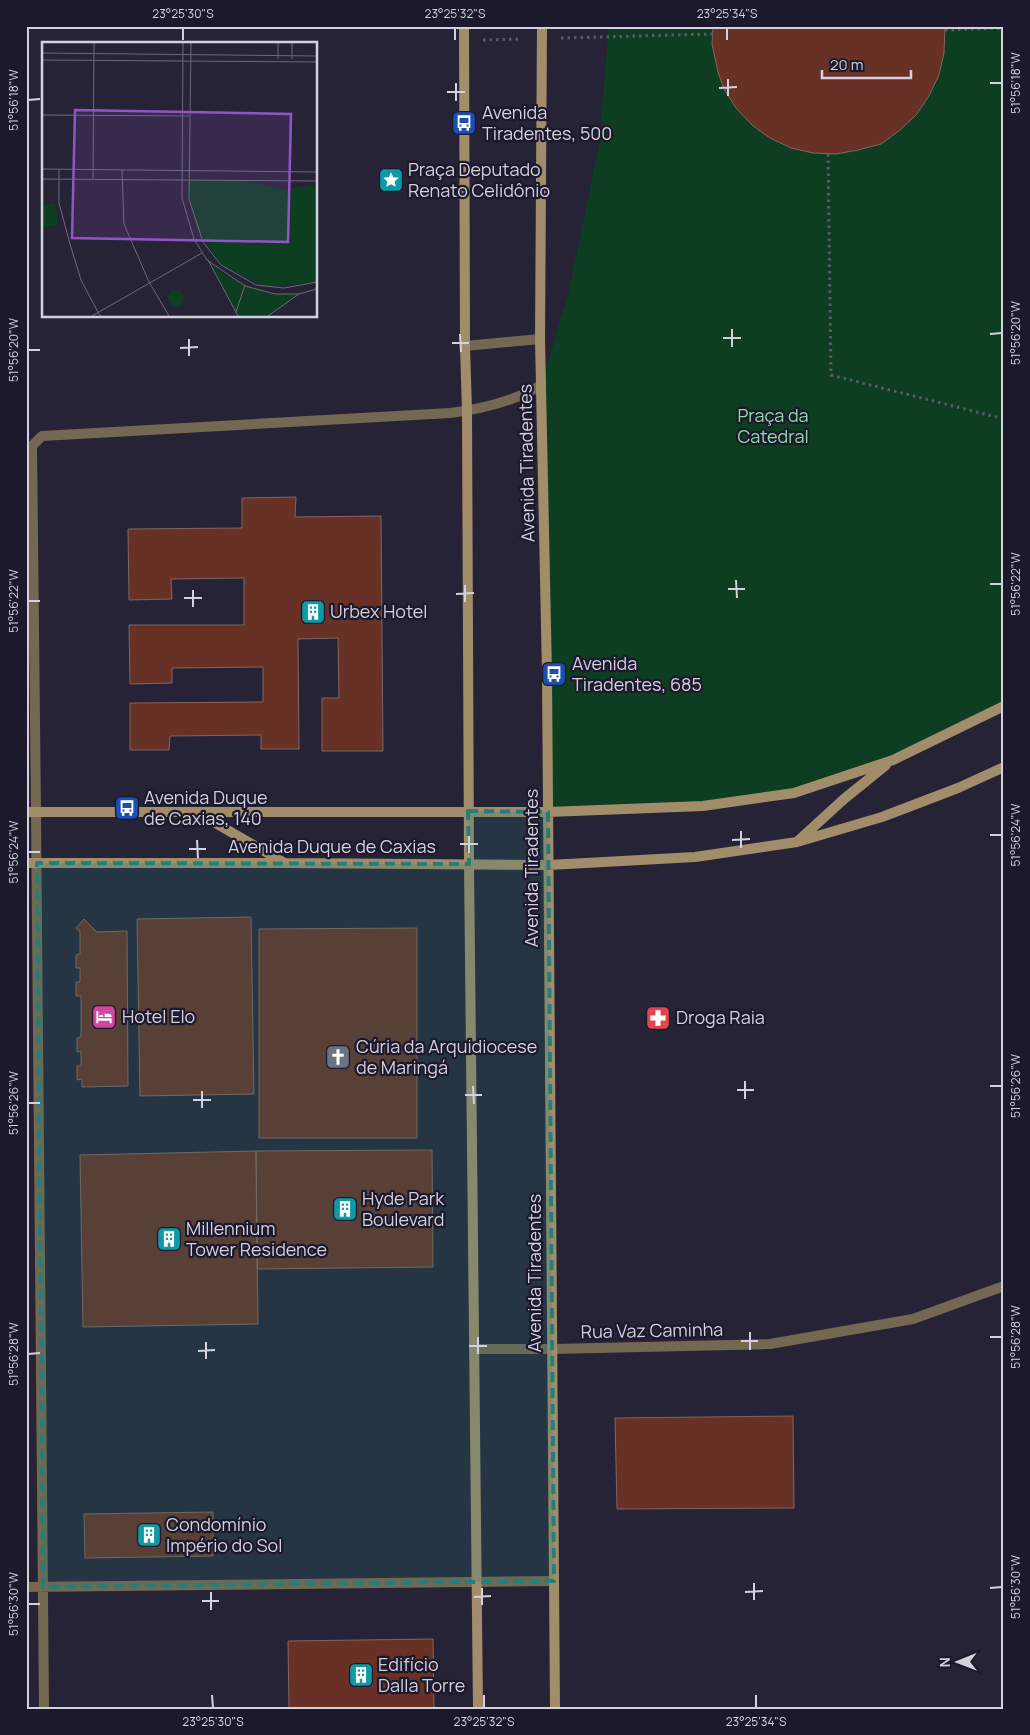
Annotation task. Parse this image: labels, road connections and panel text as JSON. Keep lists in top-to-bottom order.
{
  "streets": {
    "main road": ["Avenida Tiradentes", "Avenida Duque de Caxias"],
    "street": ["Rua Vaz Caminha"]
  },
  "crossings": [
    ["Avenida Tiradentes", "Avenida Duque de Caxias"],
    ["Avenida Tiradentes", "Rua Vaz Caminha"]
  ],
  "parks": ["Praça da Catedral"],
  "places": {
    "bus stop": ["Avenida Tiradentes, 500", "Avenida Tiradentes, 685", "Avenida Duque de Caxias, 140"],
    "place": ["Praça Deputado Renato Celidônio"],
    "building": [
      "Urbex Hotel",
      "Hyde Park Boulevard",
      "Millennium Tower Residence",
      "Condomínio Império do Sol",
      "Edifício Dalla Torre"
    ],
    "hotel": ["Hotel Elo"],
    "pharmacy": ["Droga Raia"],
    "church": ["Cúria da Arquidiocese de Maringá"]
  },
  "scale_bar": "20 m",
  "north": "left",
  "coordinates": [
    "23°25'30\"S",
    "23°25'32\"S",
    "23°25'34\"S",
    "51°56'18\"W",
    "51°56'20\"W",
    "51°56'22\"W",
    "51°56'24\"W",
    "51°56'26\"W",
    "51°56'28\"W",
    "51°56'30\"W"
  ]
}
